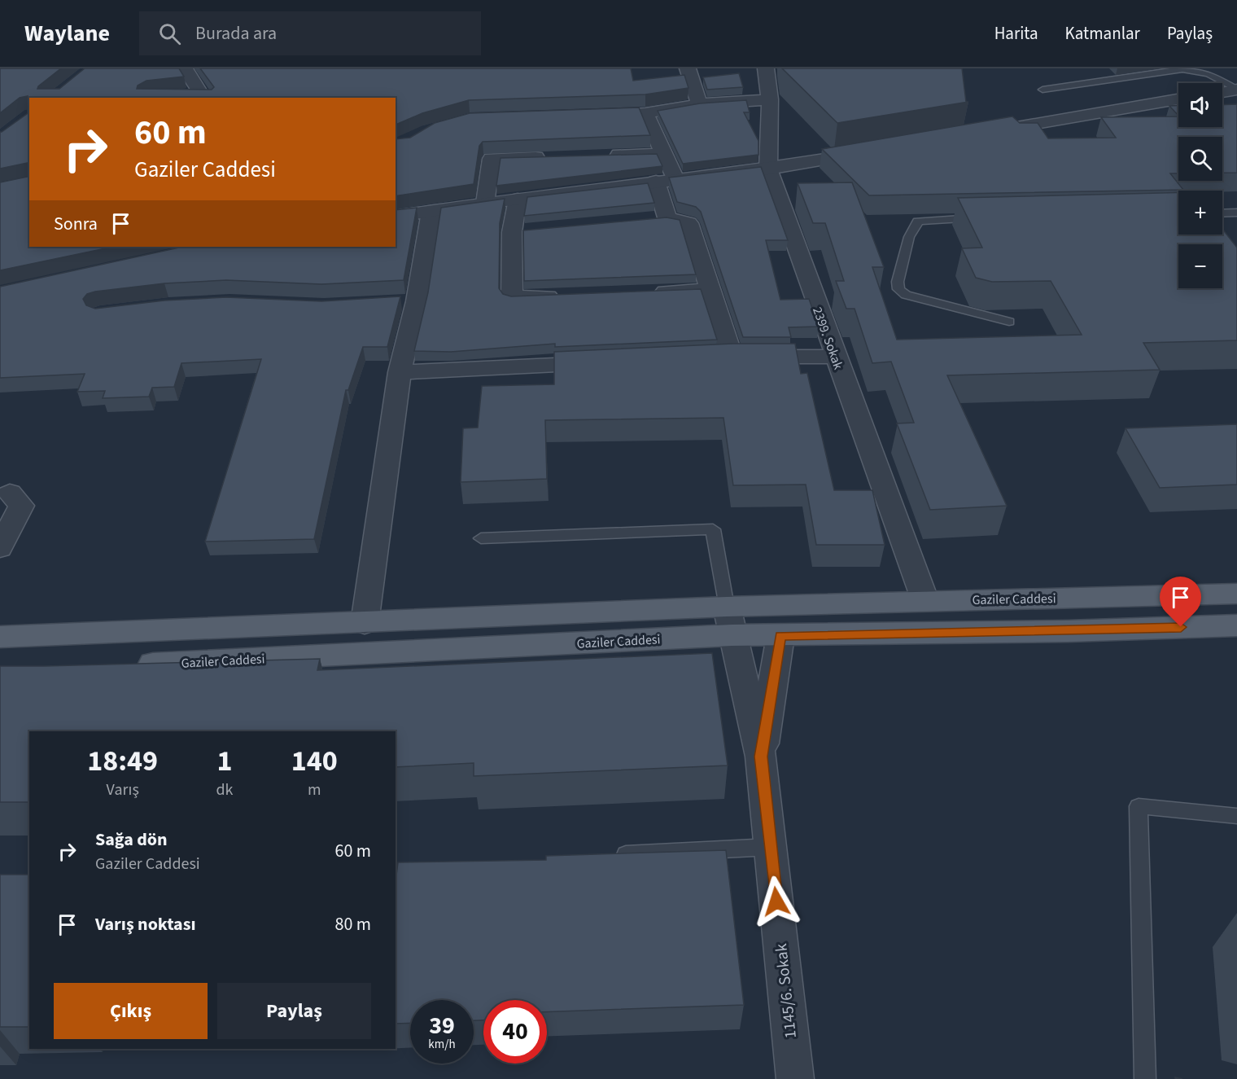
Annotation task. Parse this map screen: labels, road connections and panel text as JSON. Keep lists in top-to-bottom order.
{
  "streets": {
    "main road": ["Gaziler Caddesi"],
    "street": ["2399. Sokak", "1145/6. Sokak"]
  },
  "crossings": [
    ["2399. Sokak", "Gaziler Caddesi"],
    ["Gaziler Caddesi", "1145/6. Sokak"]
  ],
  "page": {
    "header": "Waylane",
    "search": "Burada ara",
    "nav": ["Harita", "Katmanlar", "Paylaş"],
    "map_buttons": ["+", "−"],
    "turn": ["60 m", "Gaziler Caddesi"],
    "then": "Sonra",
    "eta": [
      "18:49",
      "Varış",
      "1",
      "dk",
      "140",
      "m"
    ],
    "list": [
      {
        "name": "Sağa dön",
        "note": "Gaziler Caddesi",
        "value": "60 m"
      },
      {
        "name": "Varış noktası",
        "value": "80 m"
      }
    ],
    "buttons": ["Çıkış", "Paylaş"],
    "speed": "39 km/h",
    "limit": "40"
  }
}
